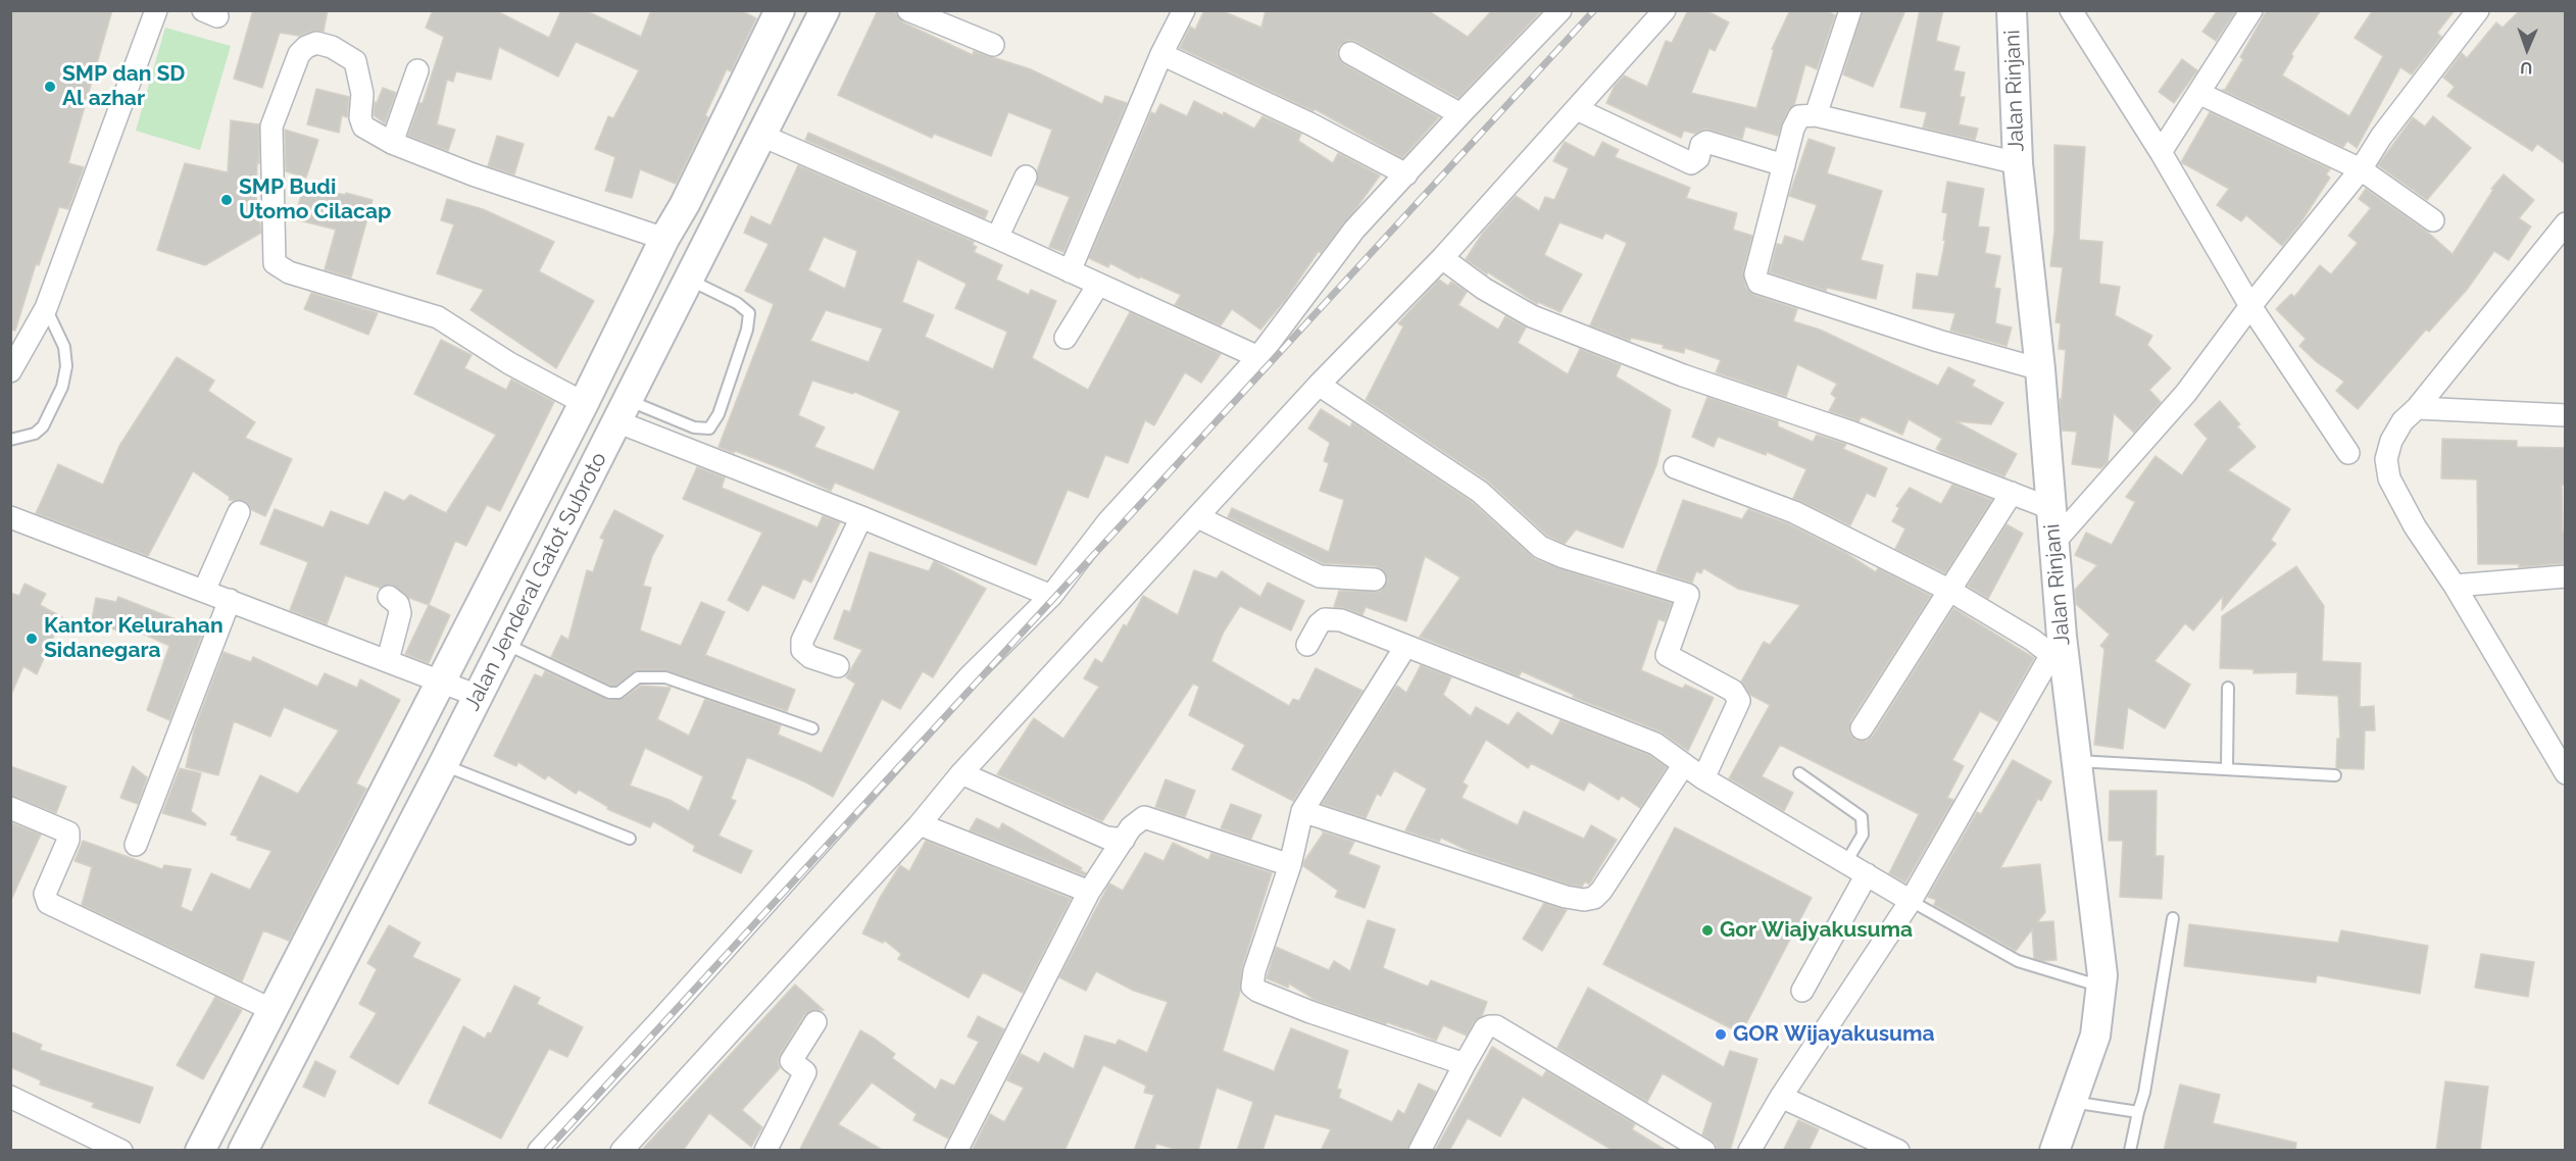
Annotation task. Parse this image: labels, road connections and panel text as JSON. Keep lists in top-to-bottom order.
{
  "streets": {
    "main road": ["Jalan Rinjani", "Jalan Jenderal Gatot Subroto"]
  },
  "places": [
    "SMP dan SD Al azhar",
    "SMP Budi Utomo Cilacap",
    "Kantor Kelurahan Sidanegara",
    "Gor Wiajyakusuma",
    "GOR Wijayakusuma"
  ],
  "north": "bottom"
}
